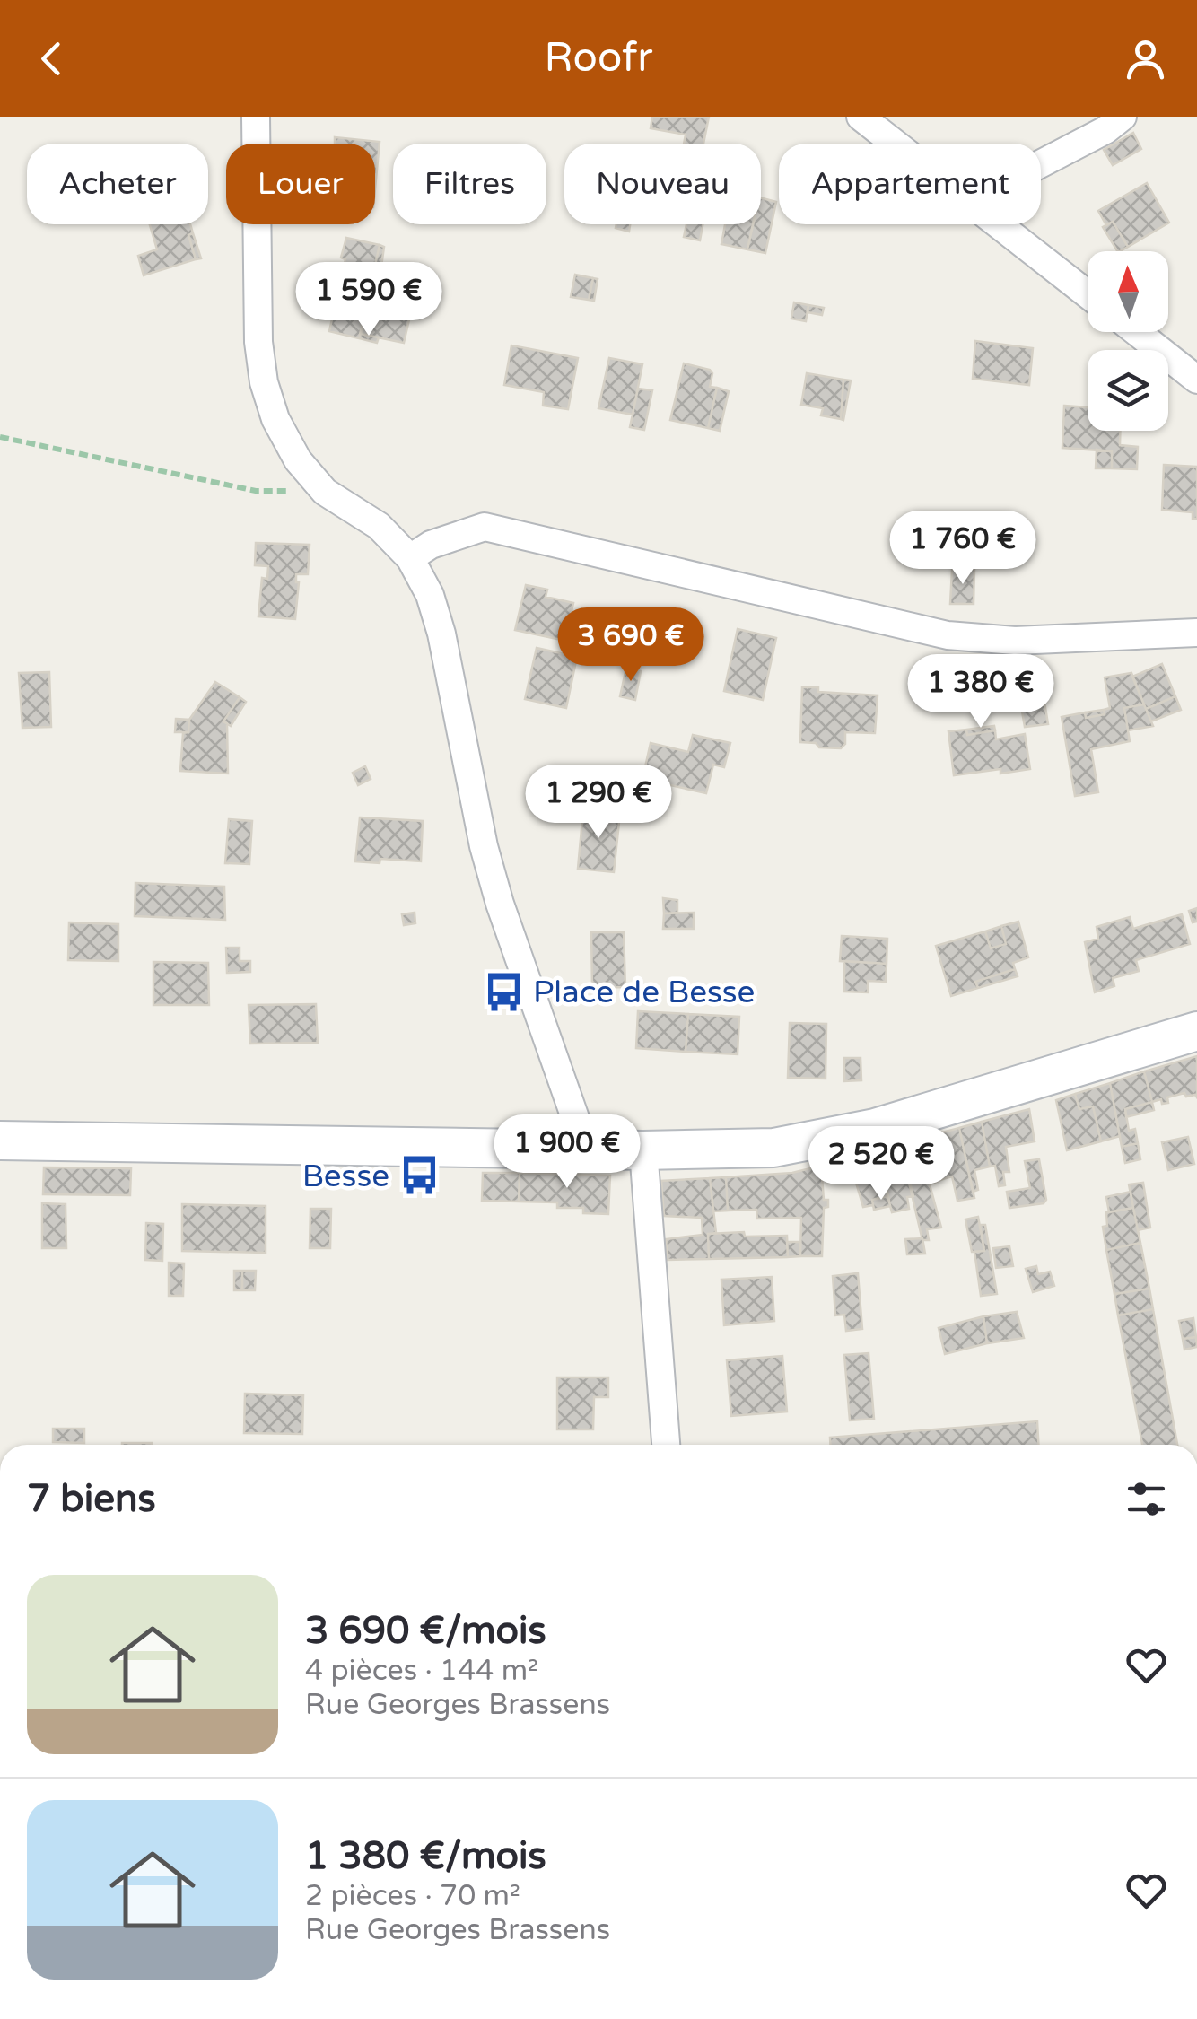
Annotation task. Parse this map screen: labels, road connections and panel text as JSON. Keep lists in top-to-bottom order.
{
  "places": {
    "bus stop": ["Place de Besse", "Besse"]
  },
  "north": "top",
  "page": {
    "header": "Roofr",
    "chip": [
      "Acheter",
      "Louer",
      "Filtres",
      "Nouveau",
      "Appartement"
    ],
    "price": [
      "1 590 €",
      "1 760 €",
      "3 690 €",
      "1 380 €",
      "1 290 €",
      "1 900 €",
      "2 520 €"
    ],
    "heading": "7 biens",
    "list": [
      {
        "name": "3 690 €/mois",
        "note": "4 pièces · 144 m² · Rue Georges Brassens"
      },
      {
        "name": "1 380 €/mois",
        "note": "2 pièces · 70 m² · Rue Georges Brassens"
      }
    ]
  }
}
